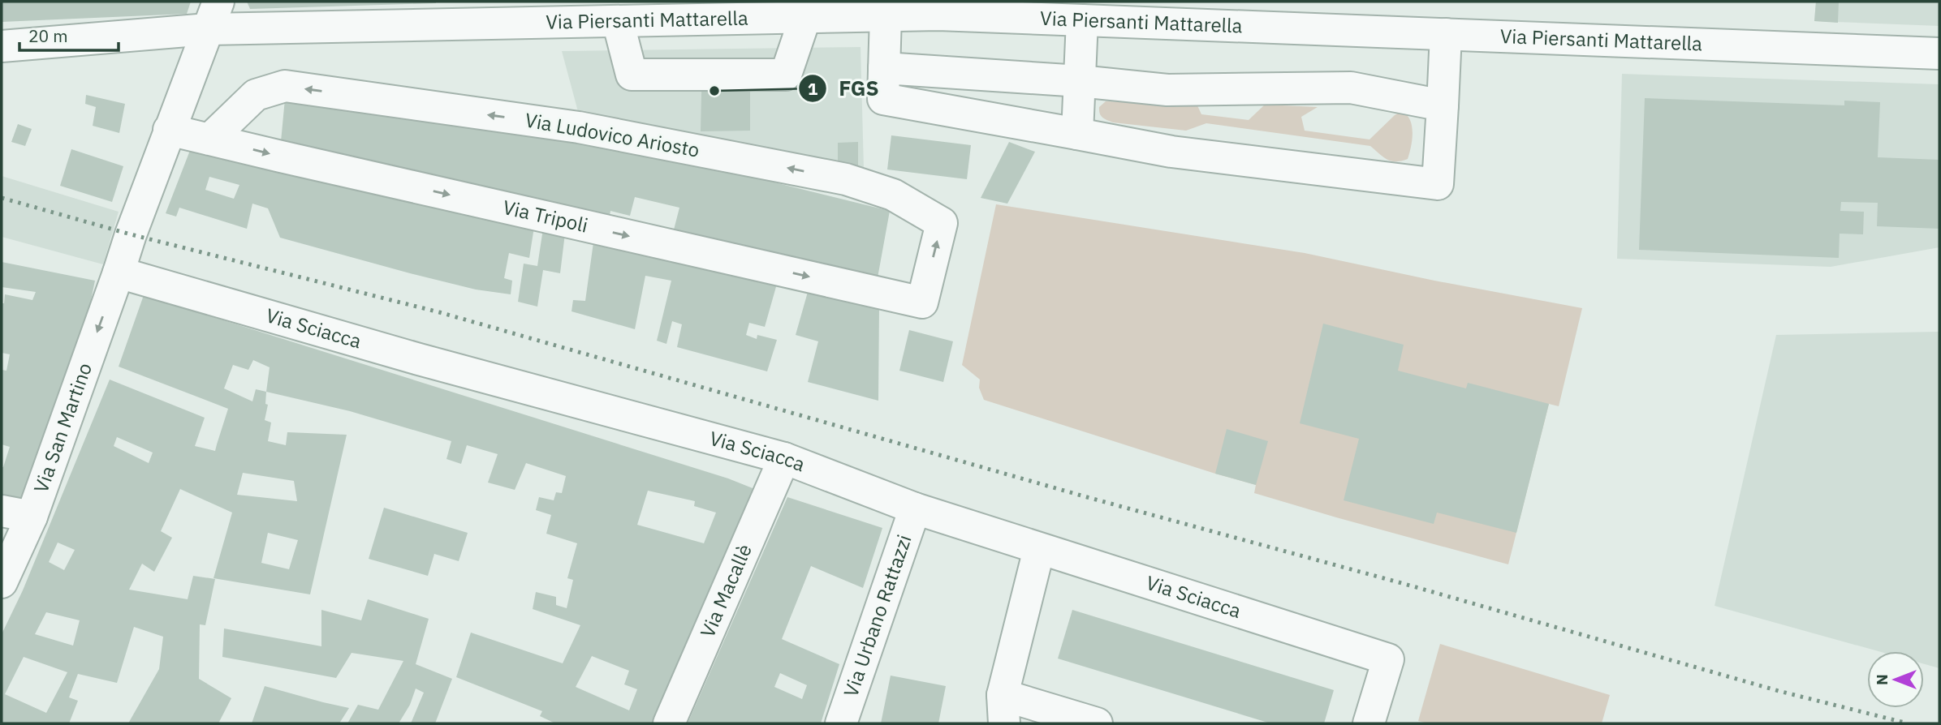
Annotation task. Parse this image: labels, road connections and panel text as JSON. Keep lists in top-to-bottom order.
{
  "streets": {
    "street": [
      "Via Piersanti Mattarella",
      "Via Ludovico Ariosto",
      "Via Tripoli",
      "Via Sciacca",
      "Via San Martino",
      "Via Macallè",
      "Via Urbano Rattazzi"
    ]
  },
  "crossings": [
    ["Via Piersanti Mattarella", "Via San Martino"],
    ["Via Ludovico Ariosto", "Via Tripoli"],
    ["Via Tripoli", "Via San Martino"],
    ["Via Sciacca", "Via San Martino"],
    ["Via Sciacca", "Via Macallè"],
    ["Via Sciacca", "Via Urbano Rattazzi"]
  ],
  "one_way": ["Via Tripoli", "Via San Martino"],
  "places": ["FGS"],
  "scale_bar": "20 m",
  "north": "left"
}
